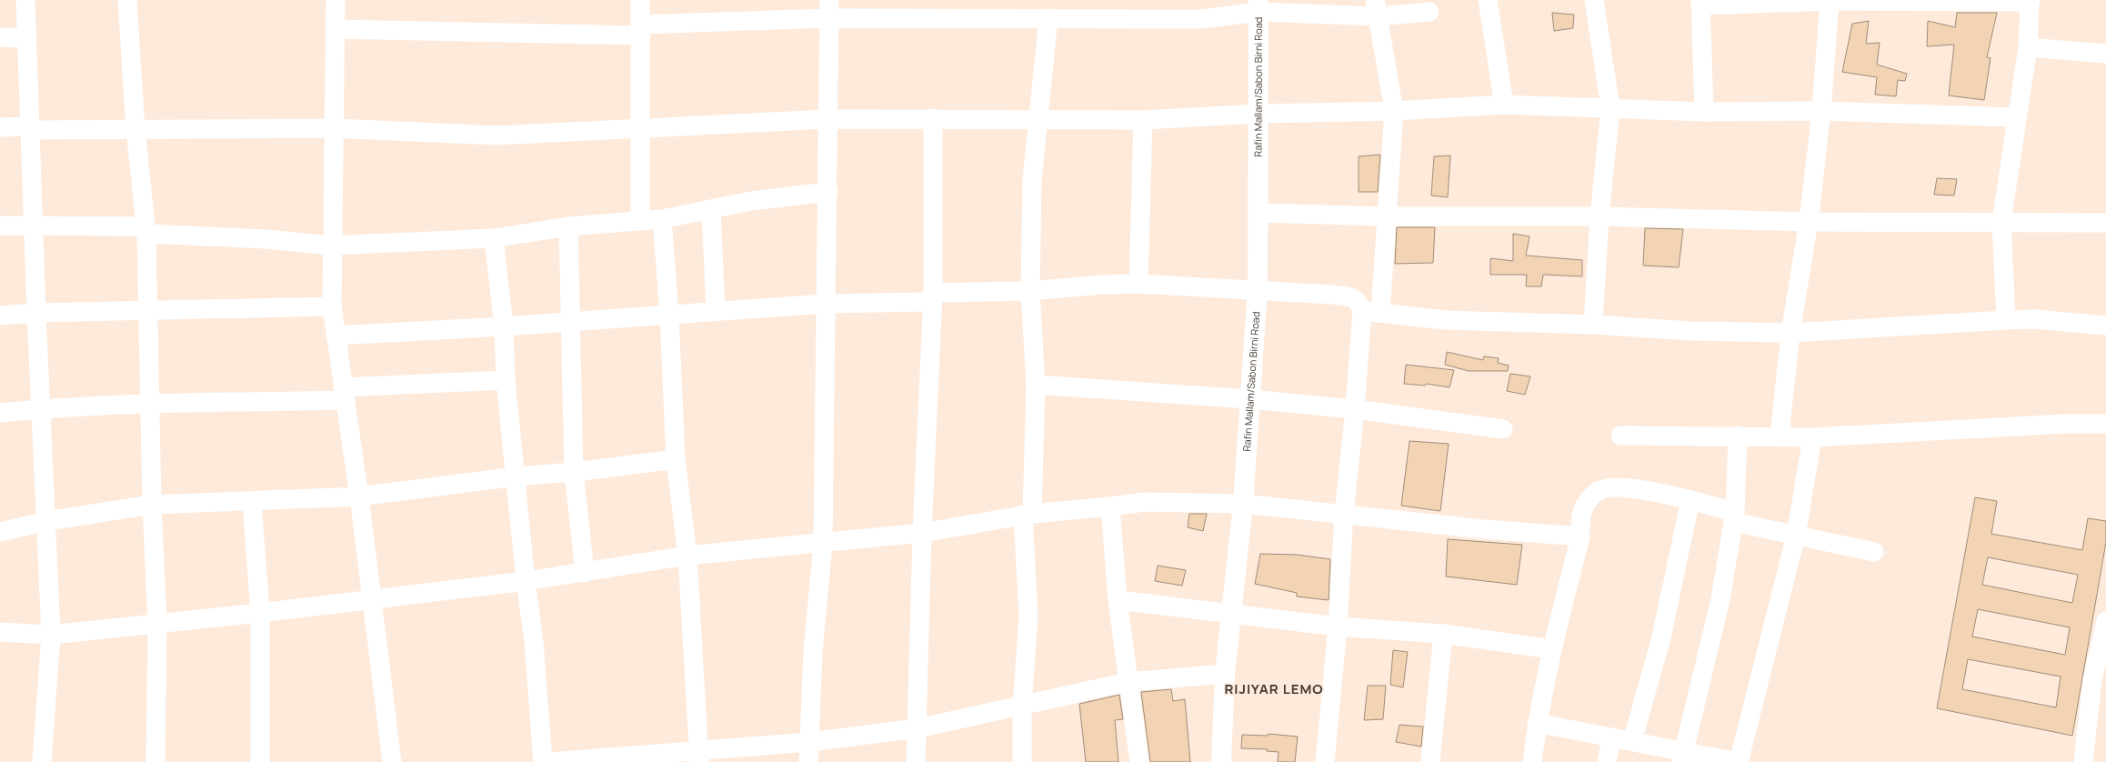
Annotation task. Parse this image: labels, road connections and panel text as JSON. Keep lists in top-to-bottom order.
{
  "streets": {
    "street": ["Rafin Mallam/Sabon Birni Road"]
  },
  "districts": ["RIJIYAR LEMO"]
}
